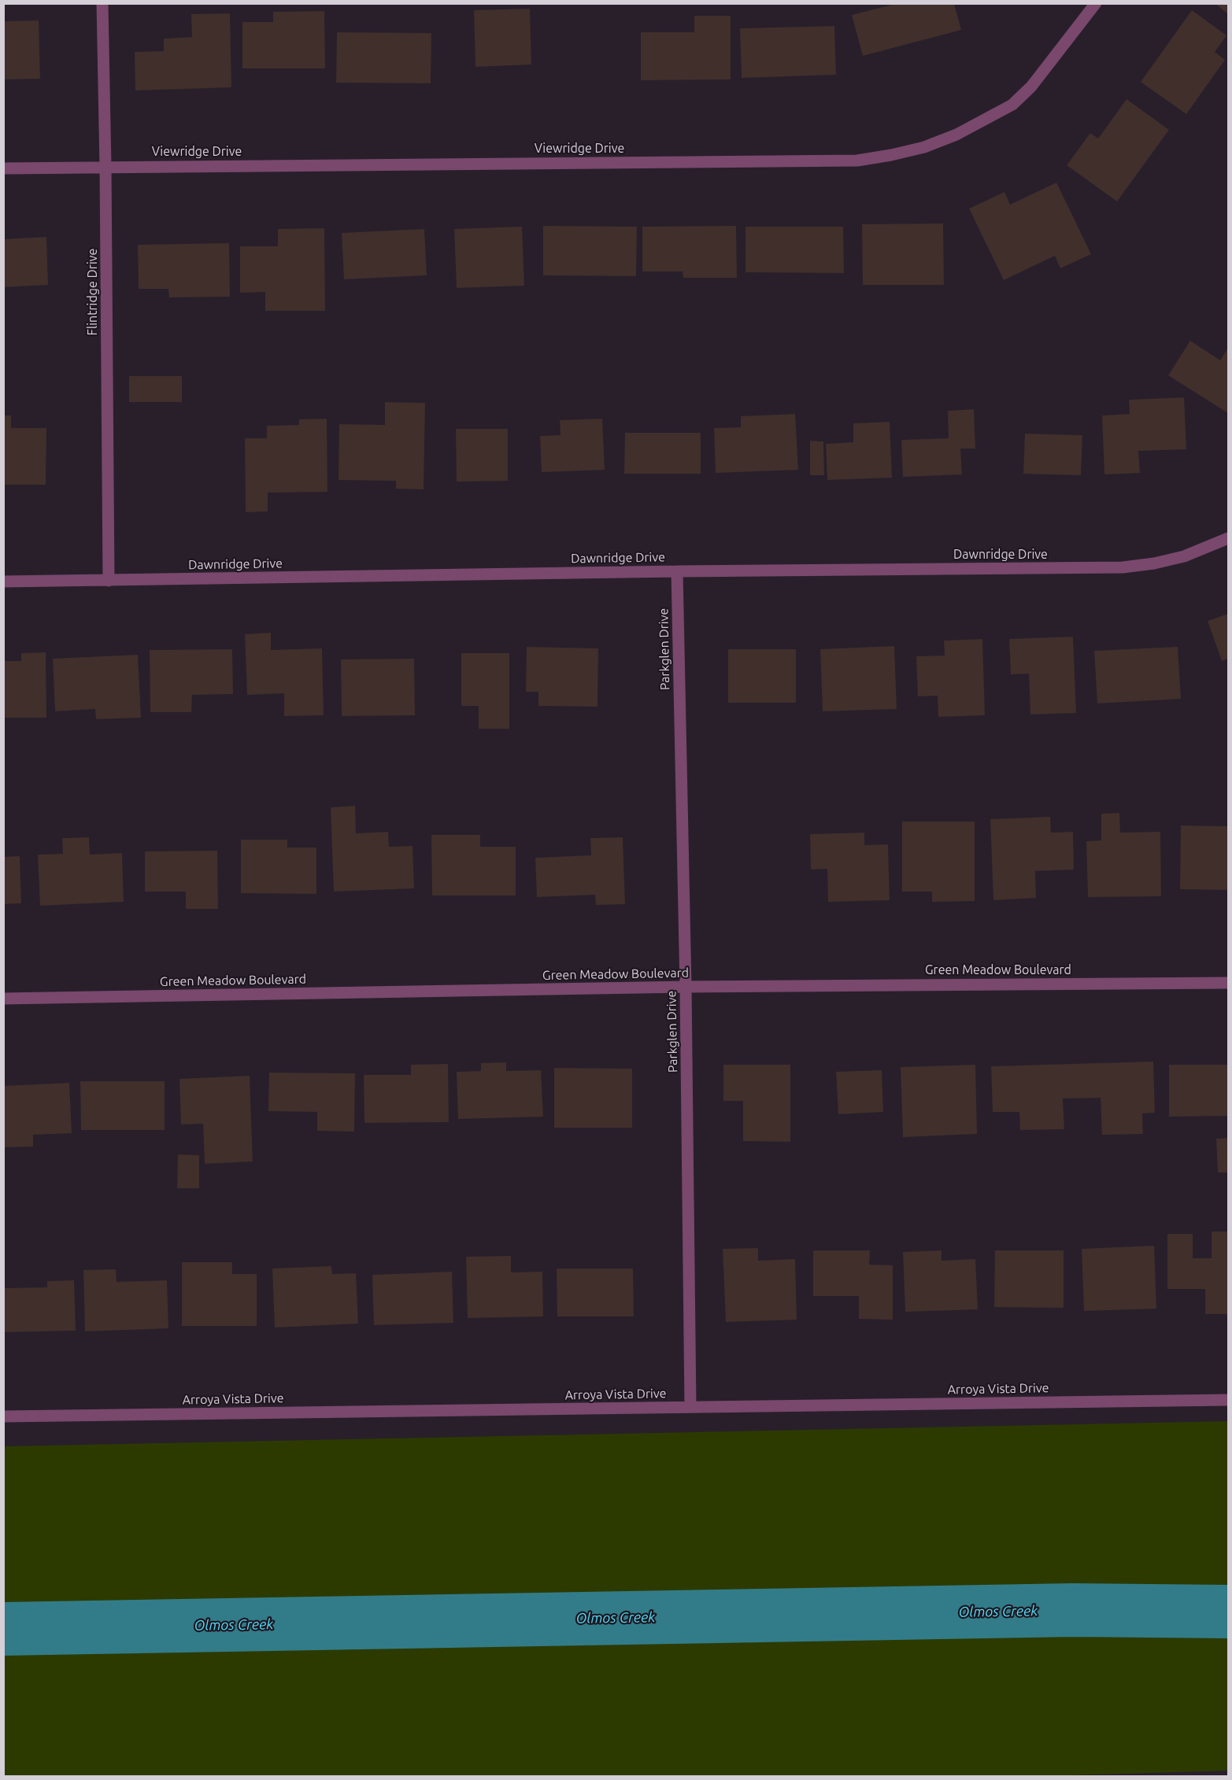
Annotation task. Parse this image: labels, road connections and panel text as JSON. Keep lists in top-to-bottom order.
{
  "streets": {
    "street": [
      "Viewridge Drive",
      "Flintridge Drive",
      "Dawnridge Drive",
      "Parkglen Drive",
      "Green Meadow Boulevard",
      "Arroya Vista Drive"
    ]
  },
  "crossings": [
    ["Viewridge Drive", "Flintridge Drive"],
    ["Flintridge Drive", "Dawnridge Drive"],
    ["Dawnridge Drive", "Parkglen Drive"],
    ["Parkglen Drive", "Green Meadow Boulevard"],
    ["Parkglen Drive", "Arroya Vista Drive"]
  ],
  "water": ["Olmos Creek"]
}
